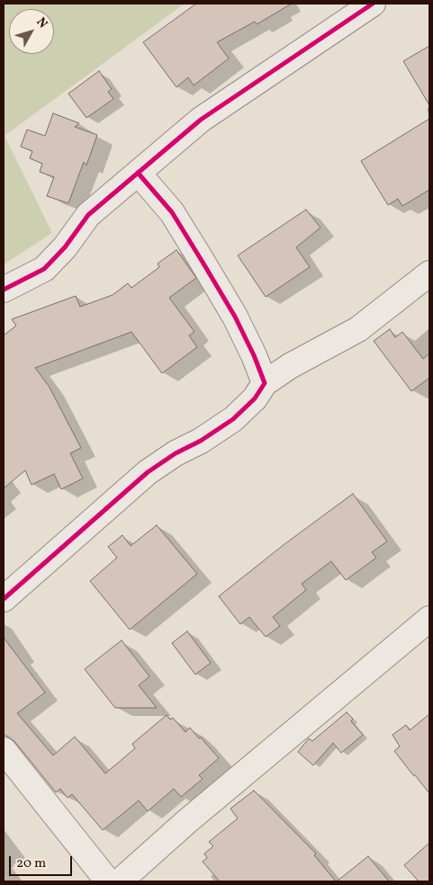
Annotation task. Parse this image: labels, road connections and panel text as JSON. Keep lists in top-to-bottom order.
{
  "scale_bar": "20 m",
  "north": "top right"
}
